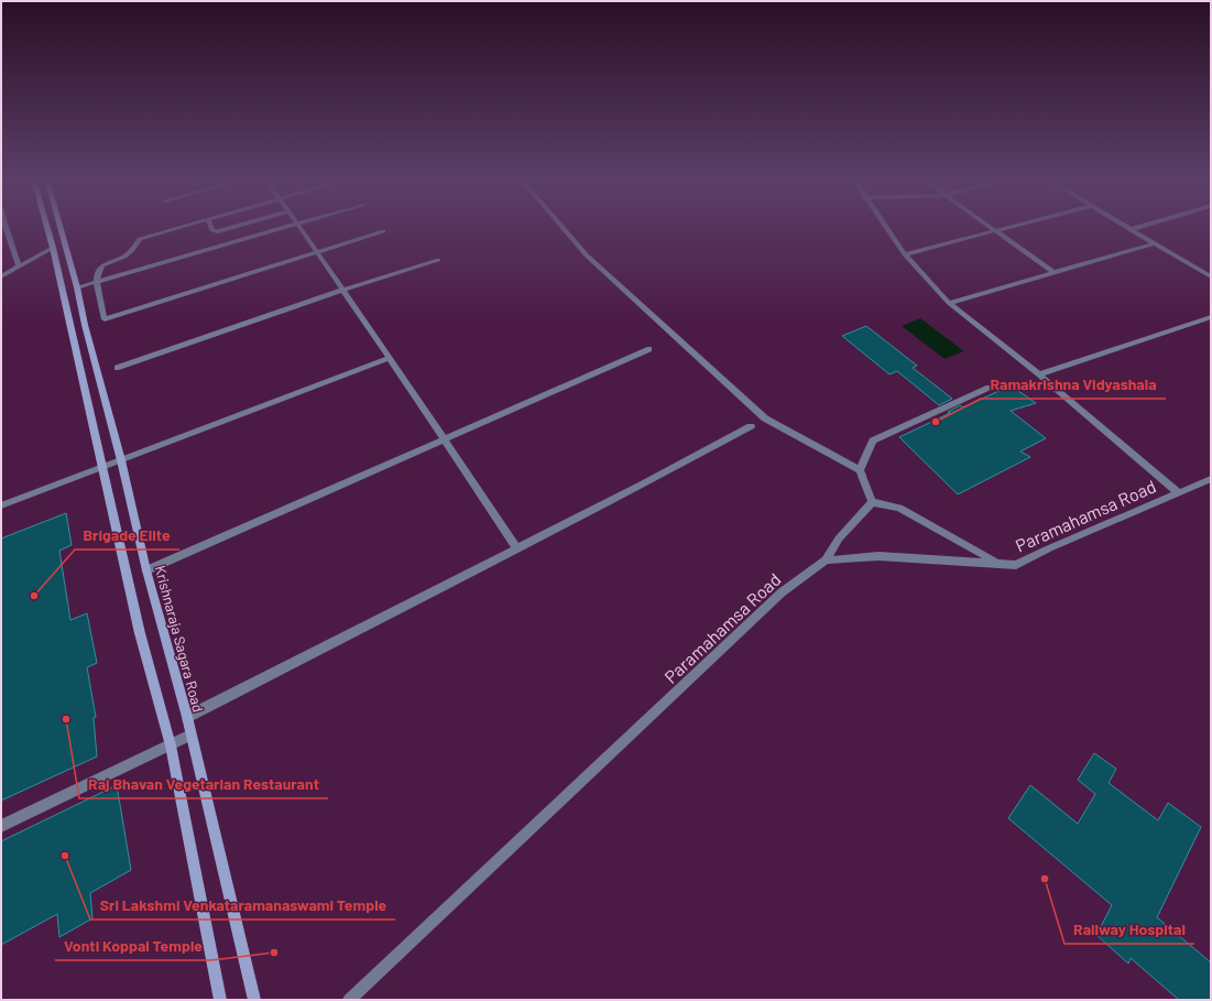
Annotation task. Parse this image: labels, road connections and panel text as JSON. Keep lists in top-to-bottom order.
{
  "streets": {
    "main road": ["Krishnaraja Sagara Road"],
    "street": ["Paramahamsa Road"]
  },
  "places": [
    "Ramakrishna Vidyashala",
    "Brigade Elite",
    "Raj Bhavan Vegetarian Restaurant",
    "Sri Lakshmi Venkataramanaswami Temple",
    "Railway Hospital",
    "Vonti Koppal Temple"
  ]
}
